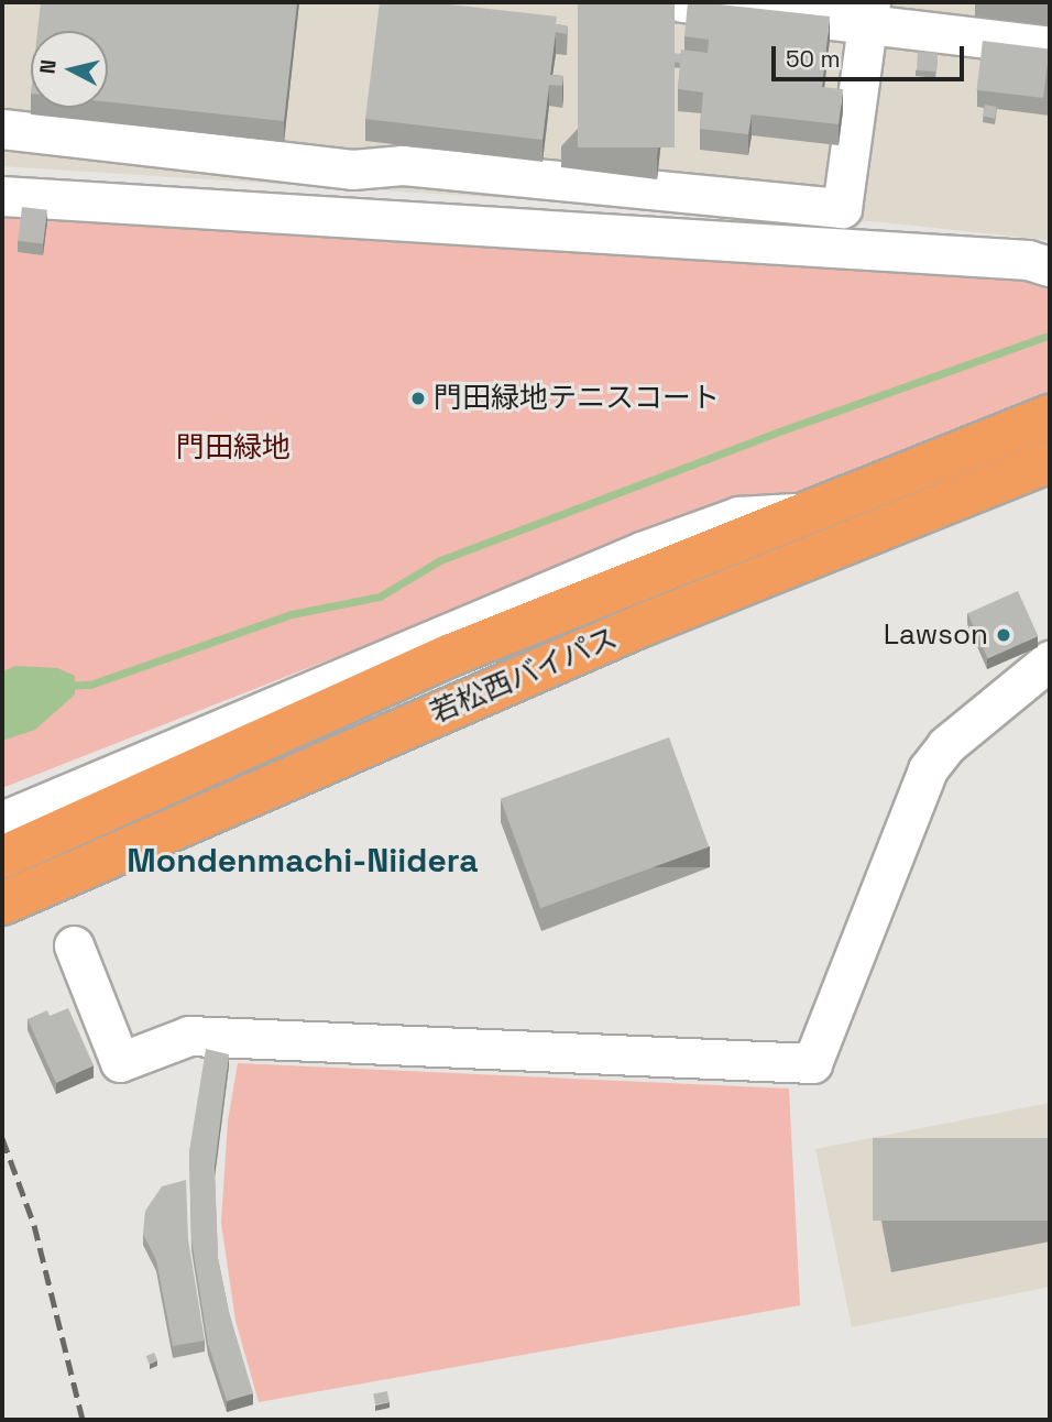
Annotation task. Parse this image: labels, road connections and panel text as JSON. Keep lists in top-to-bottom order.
{
  "streets": {
    "highway": ["若松西バイパス"]
  },
  "districts": ["Mondenmachi-Niidera"],
  "parks": ["門田緑地"],
  "places": ["門田緑地テニスコート", "Lawson"],
  "scale_bar": "50 m",
  "north": "left"
}
